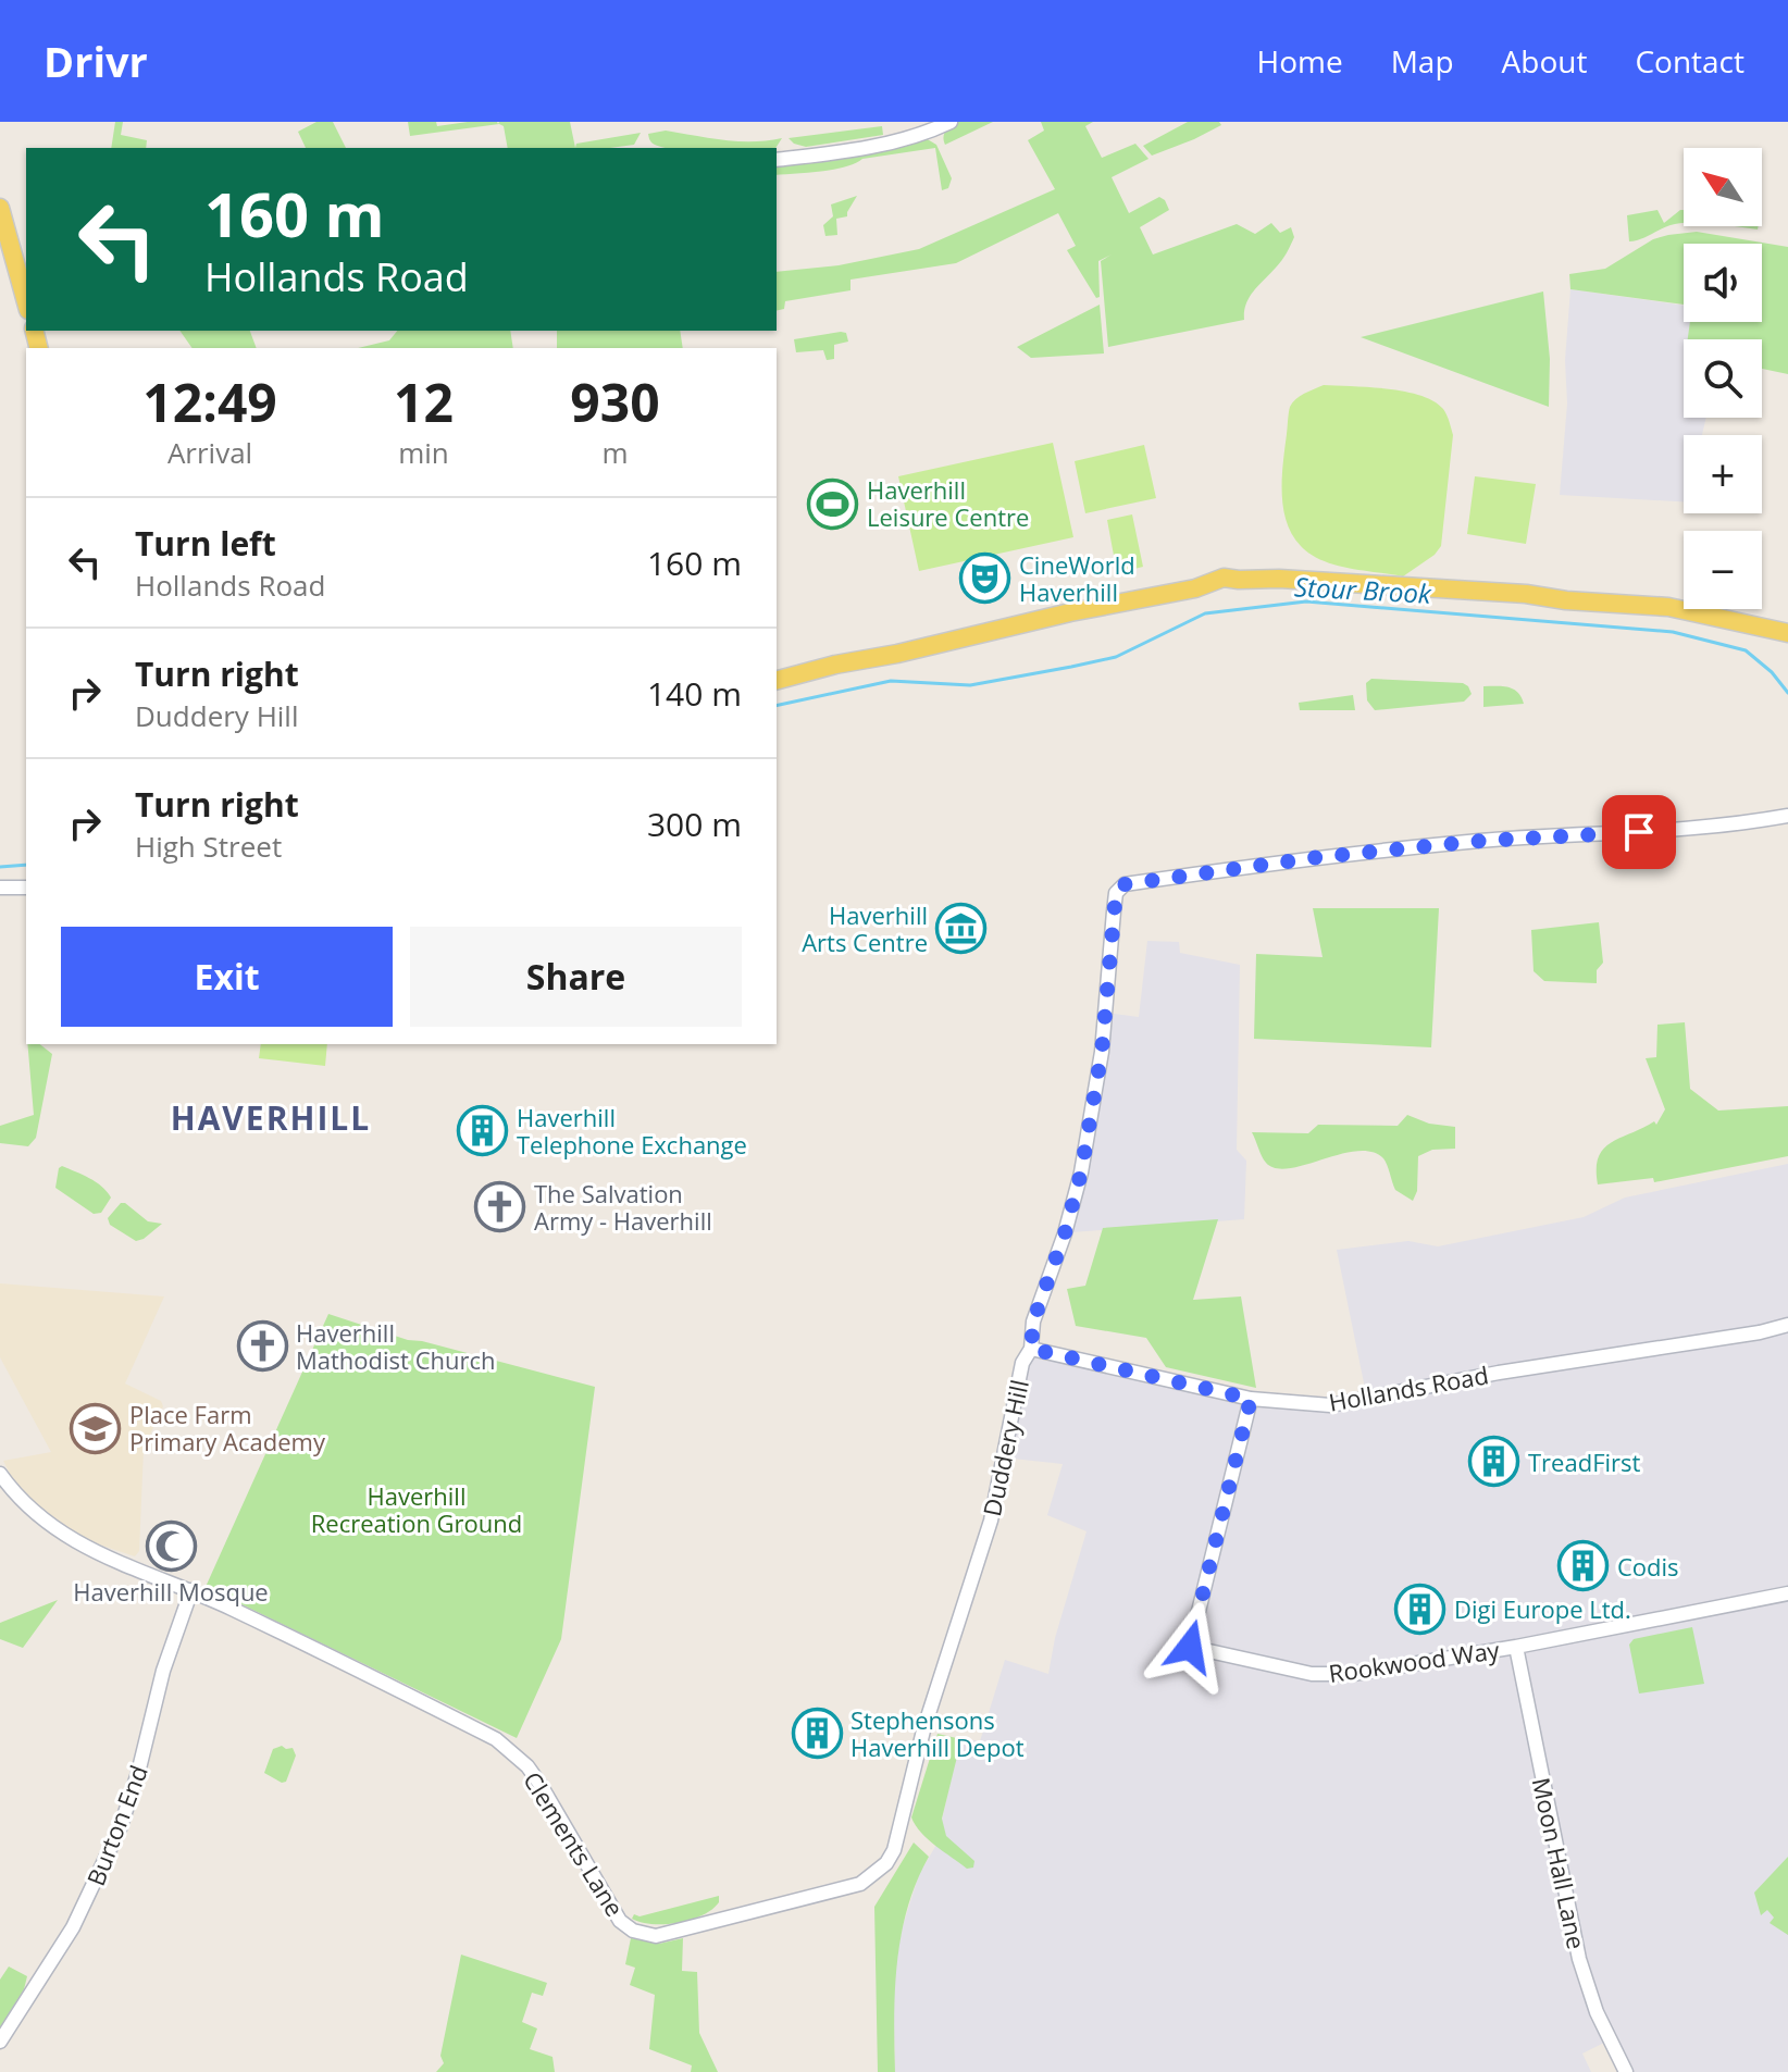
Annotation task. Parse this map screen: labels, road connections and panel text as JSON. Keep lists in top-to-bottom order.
{
  "streets": {
    "street": [
      "Hollands Road",
      "Duddery Hill",
      "Rookwood Way",
      "Burton End",
      "Clements Lane",
      "Moon Hall Lane"
    ]
  },
  "crossings": [
    ["Hollands Road", "Duddery Hill"],
    ["Hollands Road", "Rookwood Way"],
    ["Duddery Hill", "Clements Lane"],
    ["Rookwood Way", "Moon Hall Lane"],
    ["Burton End", "Clements Lane"]
  ],
  "districts": ["HAVERHILL"],
  "water": ["Stour Brook"],
  "parks": ["Haverhill Recreation Ground"],
  "places": {
    "sports": ["Haverhill Leisure Centre"],
    "theatre": ["CineWorld Haverhill"],
    "museum": ["Haverhill Arts Centre"],
    "building": [
      "Haverhill Telephone Exchange",
      "TreadFirst",
      "Codis",
      "Digi Europe Ltd.",
      "Stephensons Haverhill Depot"
    ],
    "church": ["The Salvation Army - Haverhill", "Haverhill Mathodist Church"],
    "school or university": ["Place Farm Primary Academy"],
    "mosque": ["Haverhill Mosque"]
  },
  "north": "top left",
  "page": {
    "header": "Drivr",
    "nav": [
      "Home",
      "Map",
      "About",
      "Contact"
    ],
    "map_buttons": ["+", "−"],
    "turn": ["160 m", "Hollands Road"],
    "eta": [
      "12:49",
      "Arrival",
      "12",
      "min",
      "930",
      "m"
    ],
    "list": [
      {
        "name": "Turn left",
        "note": "Hollands Road",
        "value": "160 m"
      },
      {
        "name": "Turn right",
        "note": "Duddery Hill",
        "value": "140 m"
      },
      {
        "name": "Turn right",
        "note": "High Street",
        "value": "300 m"
      }
    ],
    "buttons": ["Exit", "Share"]
  }
}
